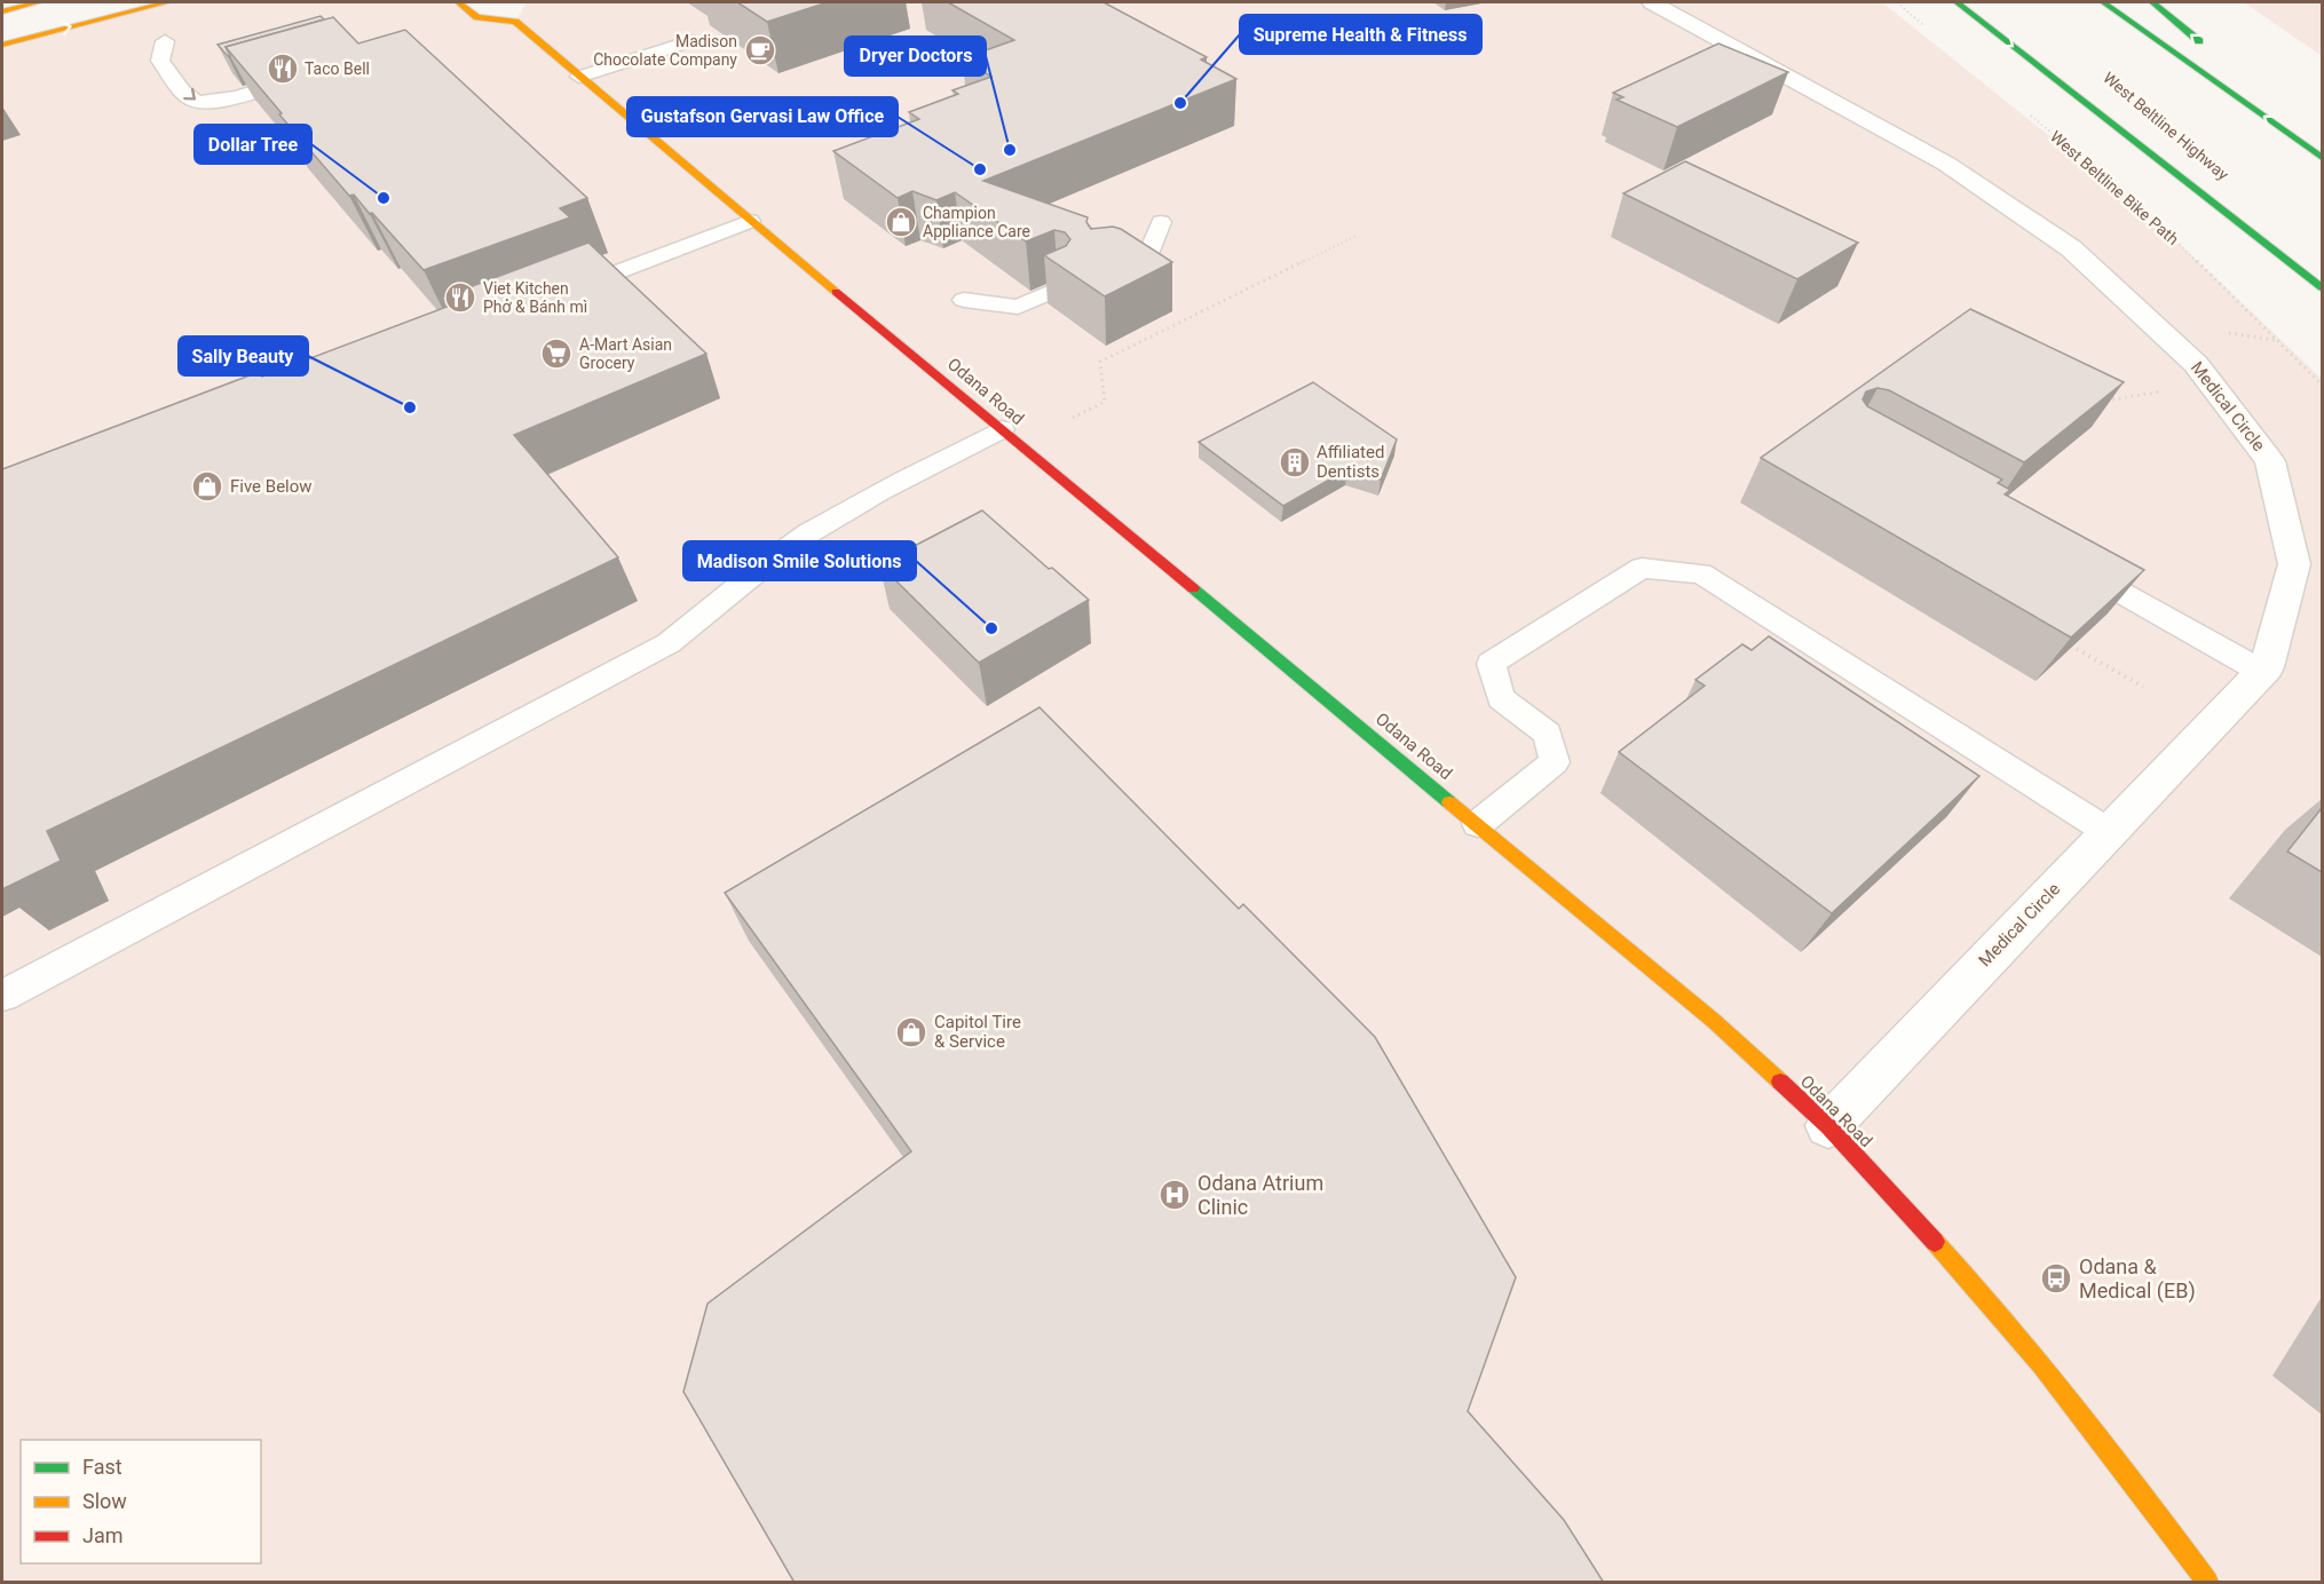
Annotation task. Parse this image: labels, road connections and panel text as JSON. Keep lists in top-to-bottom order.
{
  "streets": {
    "main road": ["West Beltline Highway", "Odana Road"],
    "street": ["Medical Circle"],
    "path": ["West Beltline Bike Path"]
  },
  "crossings": [
    ["Odana Road", "Medical Circle"]
  ],
  "places": {
    "cafe": ["Madison Chocolate Company"],
    "restaurant": ["Taco Bell", "Viet Kitchen Phở & Bánh mì"],
    "other": [
      "Supreme Health & Fitness",
      "Dryer Doctors",
      "Gustafson Gervasi Law Office",
      "Dollar Tree",
      "Sally Beauty",
      "Madison Smile Solutions"
    ],
    "shop": ["Champion Appliance Care", "Five Below", "Capitol Tire & Service"],
    "supermarket": ["A-Mart Asian Grocery"],
    "building": ["Affiliated Dentists"],
    "hospital": ["Odana Atrium Clinic"],
    "bus stop": ["Odana & Medical (EB)"]
  },
  "legend": ["Fast", "Slow", "Jam"]
}
